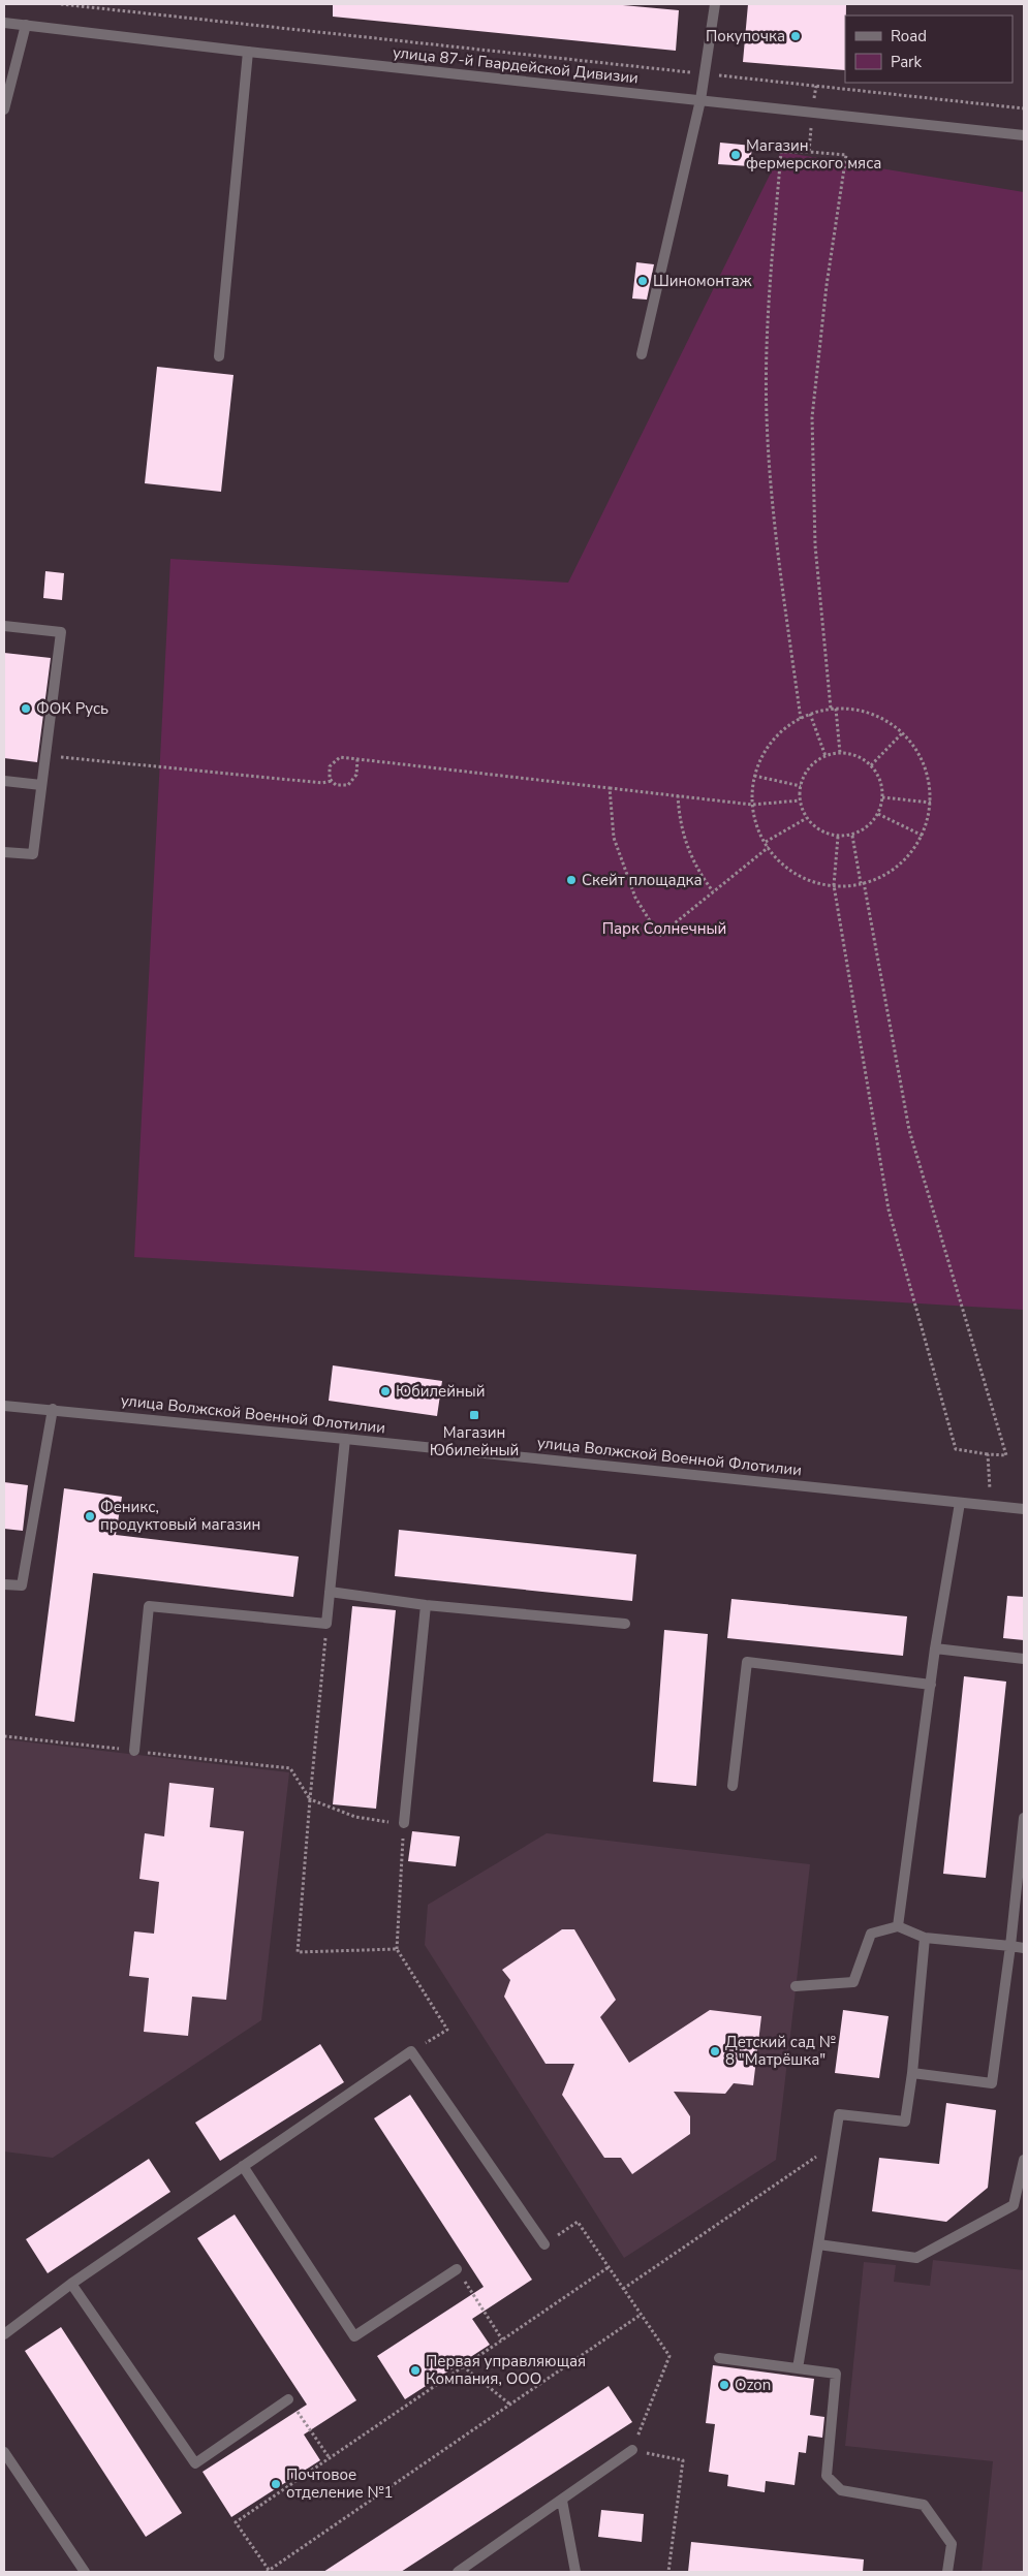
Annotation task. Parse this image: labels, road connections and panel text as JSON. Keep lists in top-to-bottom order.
{
  "streets": {
    "street": ["улица 87-й Гвардейской Дивизии", "улица Волжской Военной Флотилии"]
  },
  "parks": ["Парк Солнечный"],
  "places": {
    "other": [
      "Покупочка",
      "Магазин фермерского мяса",
      "Шиномонтаж",
      "ФОК Русь",
      "Скейт площадка",
      "Юбилейный",
      "Феникс, продуктовый магазин",
      "Детский сад № 8 \"Матрёшка\"",
      "Первая управляющая Компания, ООО",
      "Ozon",
      "Почтовое отделение №1"
    ],
    "transit": ["Магазин Юбилейный"]
  },
  "legend": ["Road", "Park"]
}
